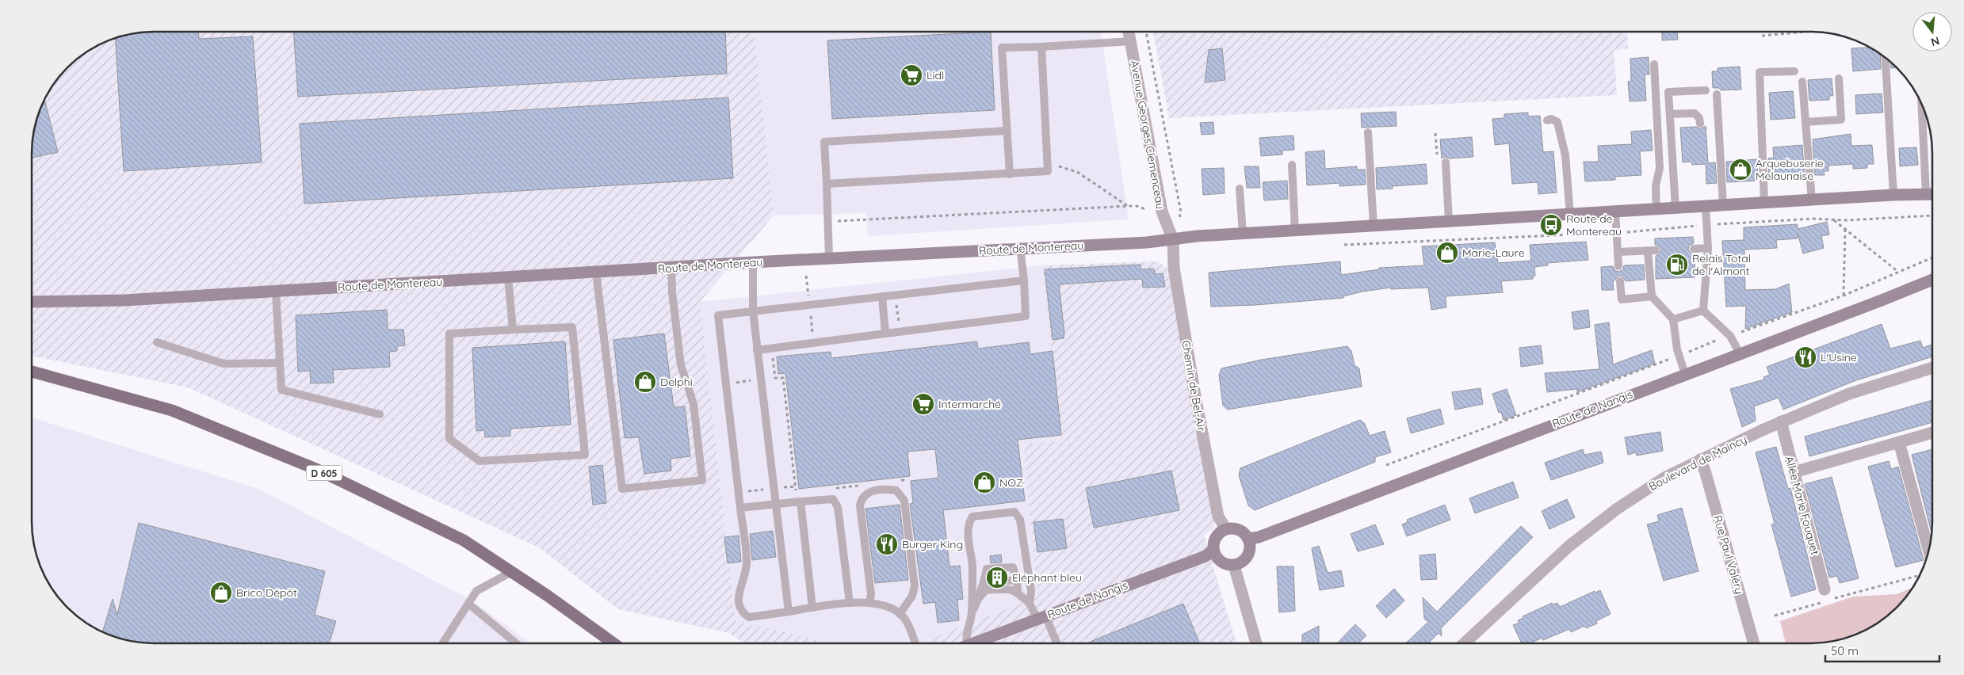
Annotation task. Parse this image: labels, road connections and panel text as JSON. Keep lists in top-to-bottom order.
{
  "streets": {
    "main road": ["Route de Montereau", "Route de Nangis", "D 605"],
    "street": [
      "Avenue Georges Clemenceau",
      "Chemin de Bel-Air",
      "Boulevard de Maincy",
      "Allée Marie Fouquet",
      "Rue Paul Valéry"
    ]
  },
  "crossings": [
    ["Avenue Georges Clemenceau", "Route de Montereau"],
    ["Avenue Georges Clemenceau", "Chemin de Bel-Air"],
    ["Route de Montereau", "Chemin de Bel-Air"],
    ["Chemin de Bel-Air", "Route de Nangis"],
    ["Boulevard de Maincy", "Allée Marie Fouquet"],
    ["Boulevard de Maincy", "Rue Paul Valéry"]
  ],
  "places": {
    "supermarket": ["Lidl", "Intermarché"],
    "shop": [
      "Arquebuserie Melaunaise",
      "Marie-Laure",
      "Delphi",
      "NOZ",
      "Brico Dépôt"
    ],
    "bus stop": ["Route de Montereau"],
    "fuel station": ["Relais Total de l'Almont"],
    "restaurant": ["L'Usine", "Burger King"],
    "building": ["Eléphant bleu"]
  },
  "scale_bar": "50 m",
  "north": "bottom"
}
